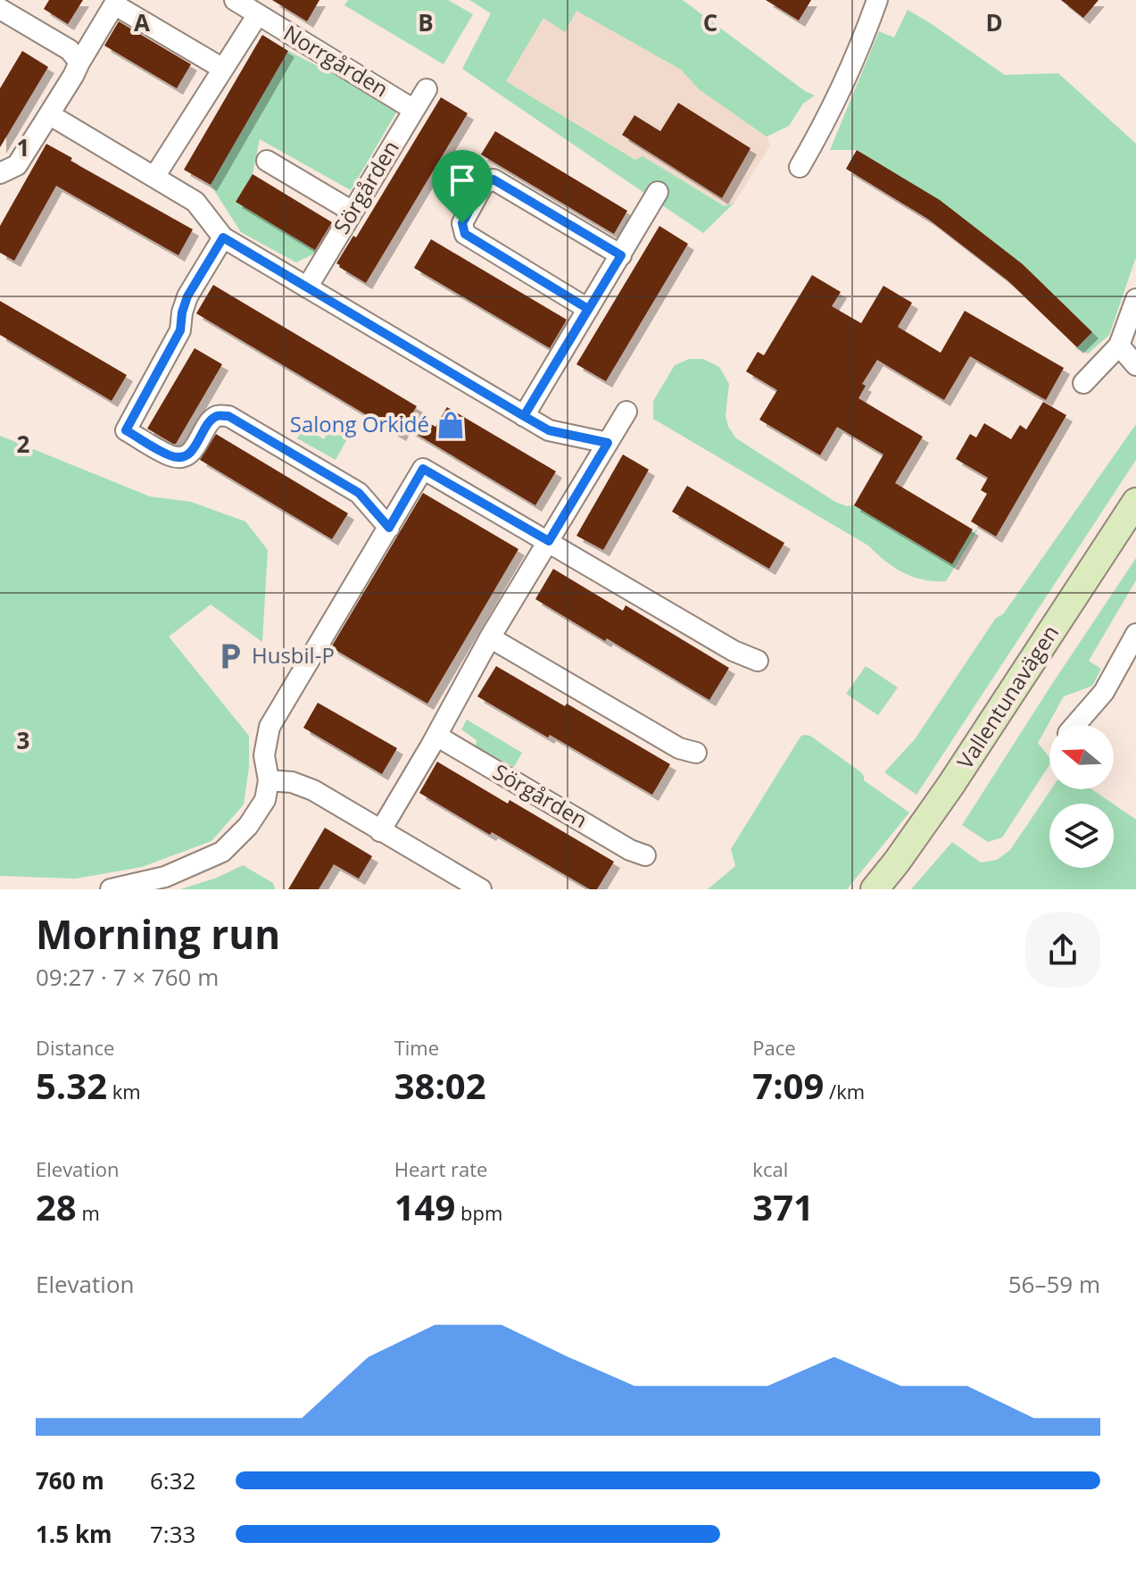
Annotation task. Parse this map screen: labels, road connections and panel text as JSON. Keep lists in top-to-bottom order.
{
  "streets": {
    "main road": ["Vallentunavägen"],
    "street": ["Norrgården", "Sörgården"]
  },
  "crossings": [
    ["Norrgården", "Sörgården"]
  ],
  "places": {
    "shop": ["Salong Orkidé"],
    "parking": ["Husbil-P"]
  },
  "north": "left",
  "page": {
    "heading": ["Morning run", "09:27 · 7 × 760 m"],
    "stats": [
      ["Distance", "5.32 km"],
      ["Time", "38:02"],
      ["Pace", "7:09 /km"],
      ["Elevation", "28 m"],
      ["Heart rate", "149 bpm"],
      ["kcal", "371"]
    ],
    "chart": ["Elevation", "56–59 m"],
    "list": [
      {
        "name": "760 m",
        "note": "6:32"
      },
      {
        "name": "1.5 km",
        "note": "7:33"
      }
    ]
  },
  "grid": {
    "columns": [
      "A",
      "B",
      "C",
      "D"
    ],
    "rows": ["1", "2", "3"]
  }
}
